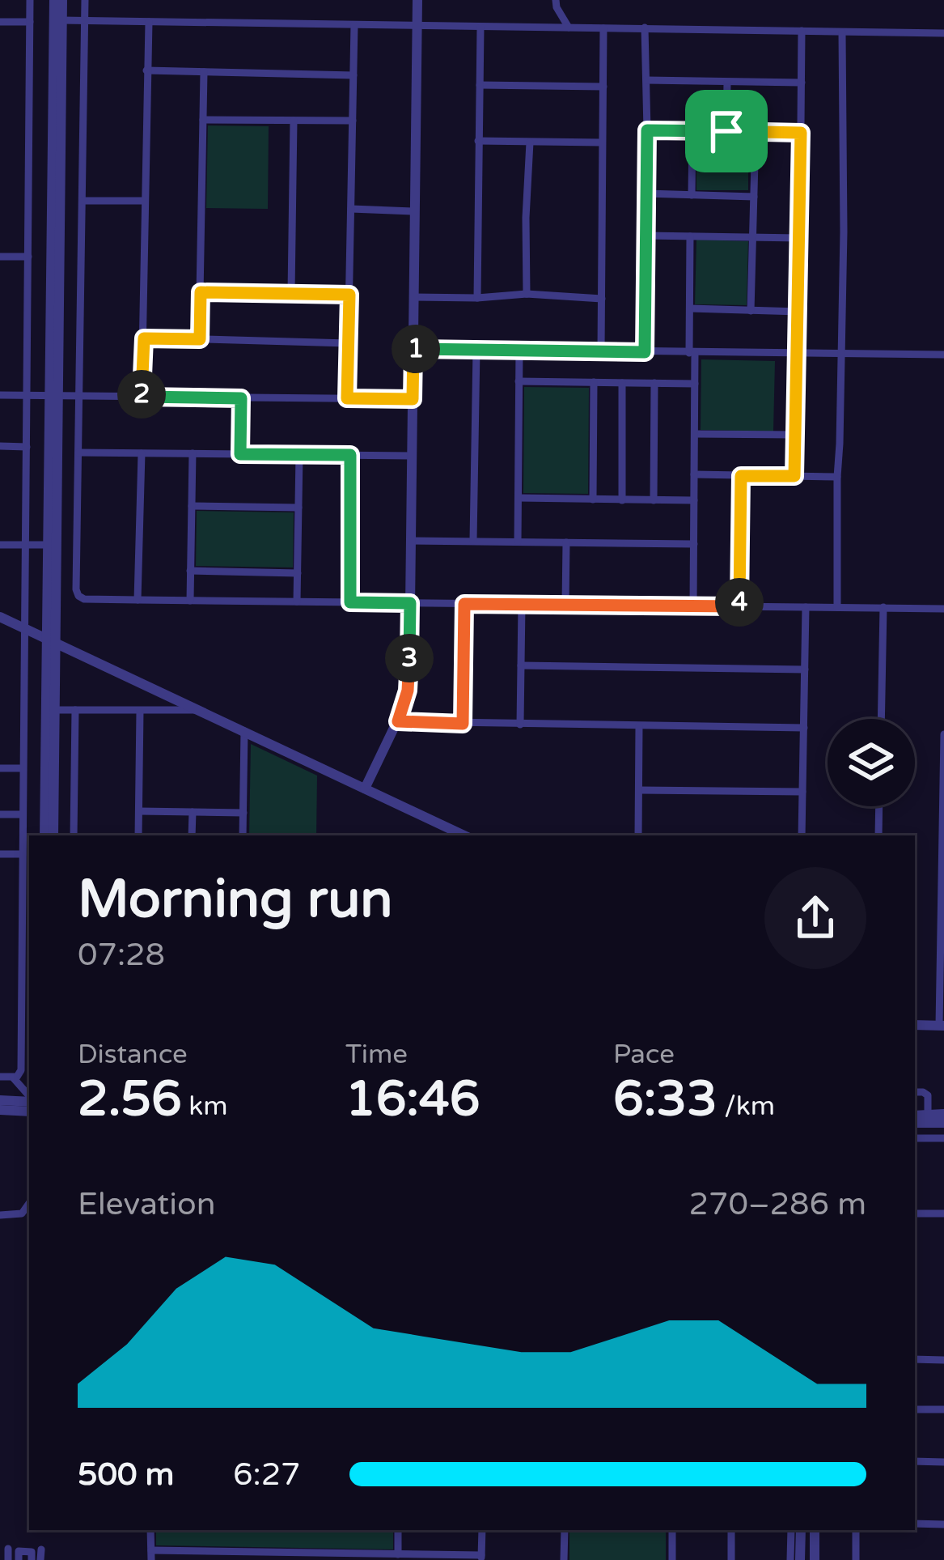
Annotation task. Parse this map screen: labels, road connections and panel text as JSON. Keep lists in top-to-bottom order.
{
  "page": {
    "pins": [
      "1",
      "2",
      "4",
      "3"
    ],
    "heading": ["Morning run", "07:28"],
    "stats": [
      ["Distance", "2.56 km"],
      ["Time", "16:46"],
      ["Pace", "6:33 /km"]
    ],
    "chart": ["Elevation", "270–286 m"],
    "list": [
      {
        "name": "500 m",
        "note": "6:27"
      }
    ]
  }
}
